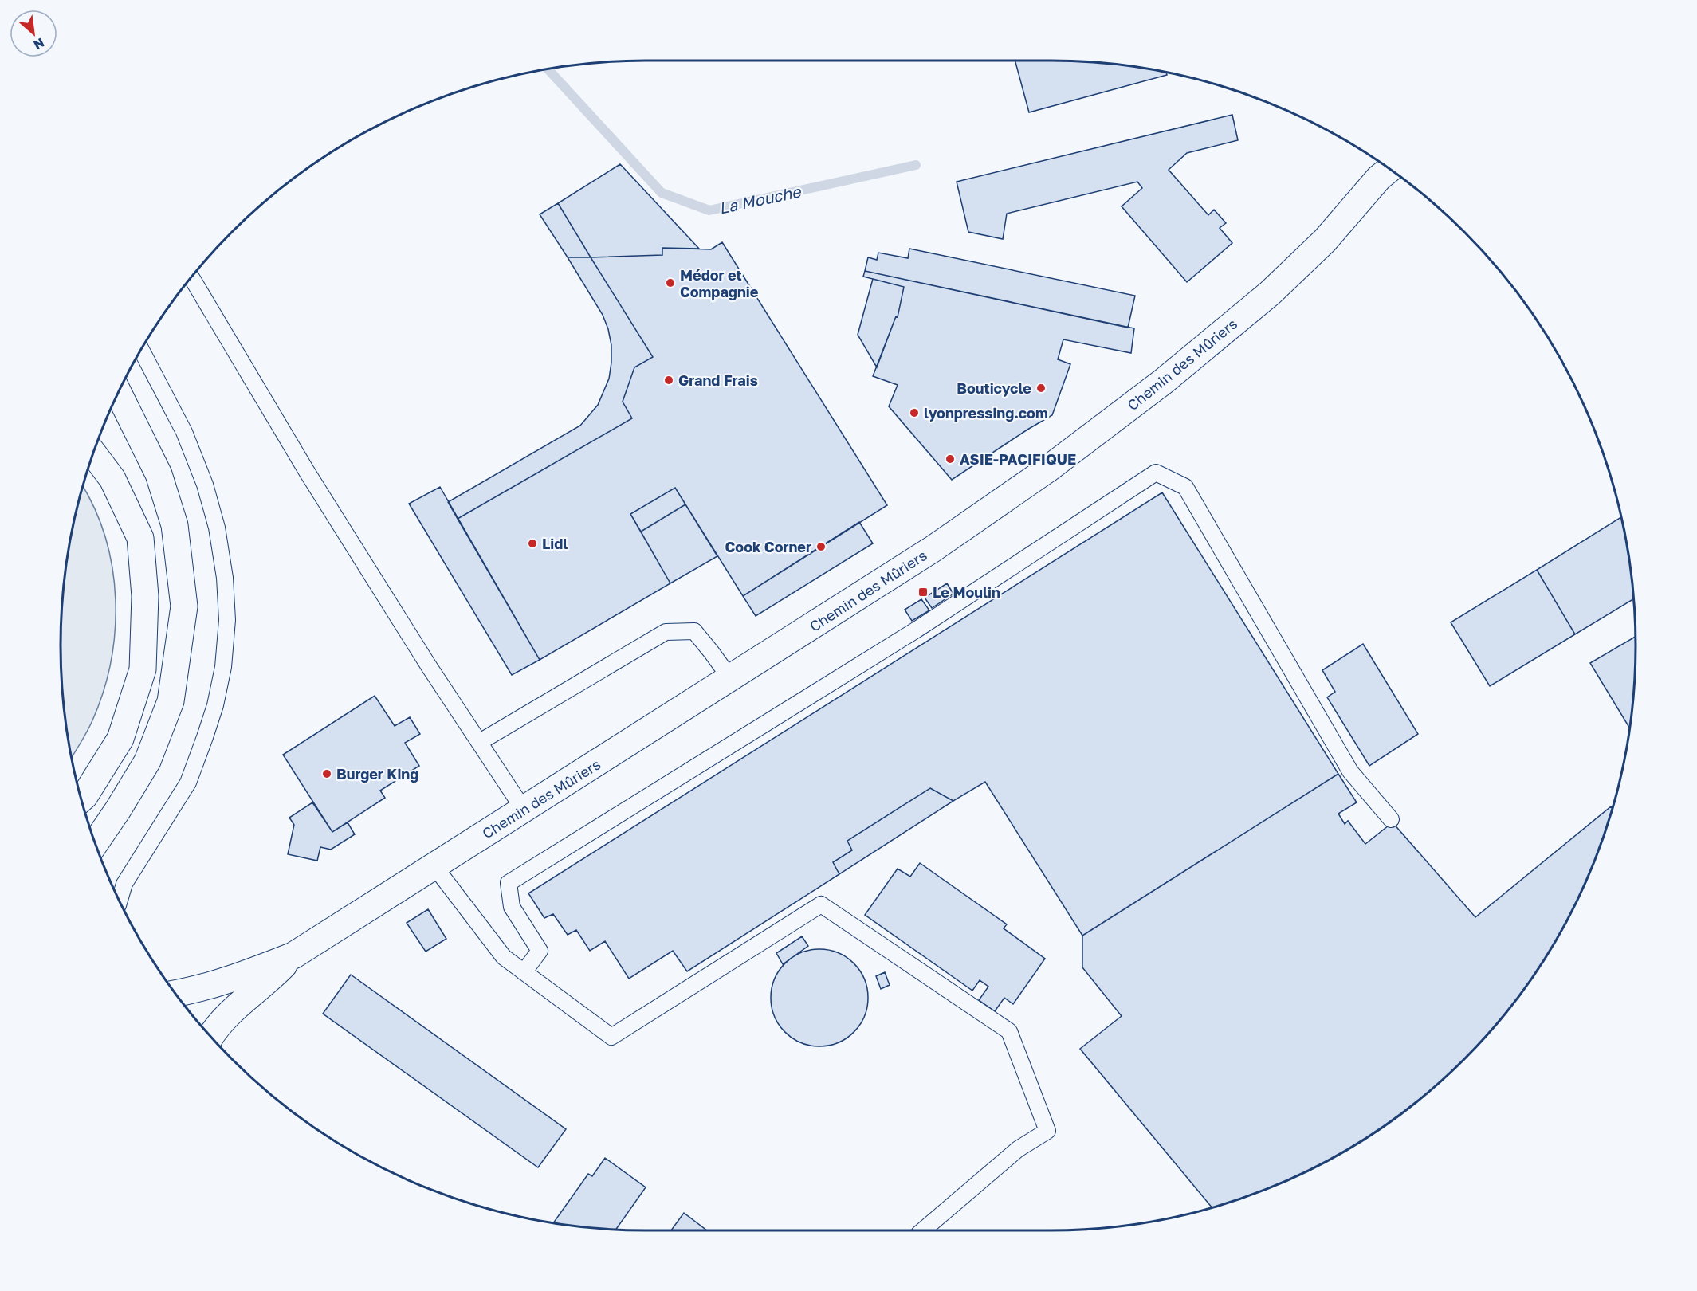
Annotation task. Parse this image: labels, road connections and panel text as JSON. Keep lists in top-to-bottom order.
{
  "streets": {
    "main road": ["Chemin des Mûriers"]
  },
  "water": ["La Mouche"],
  "places": {
    "other": [
      "Médor et Compagnie",
      "Grand Frais",
      "Bouticycle",
      "lyonpressing.com",
      "ASIE-PACIFIQUE",
      "Lidl",
      "Cook Corner",
      "Burger King"
    ],
    "transit": ["Le Moulin"]
  },
  "north": "bottom right"
}
